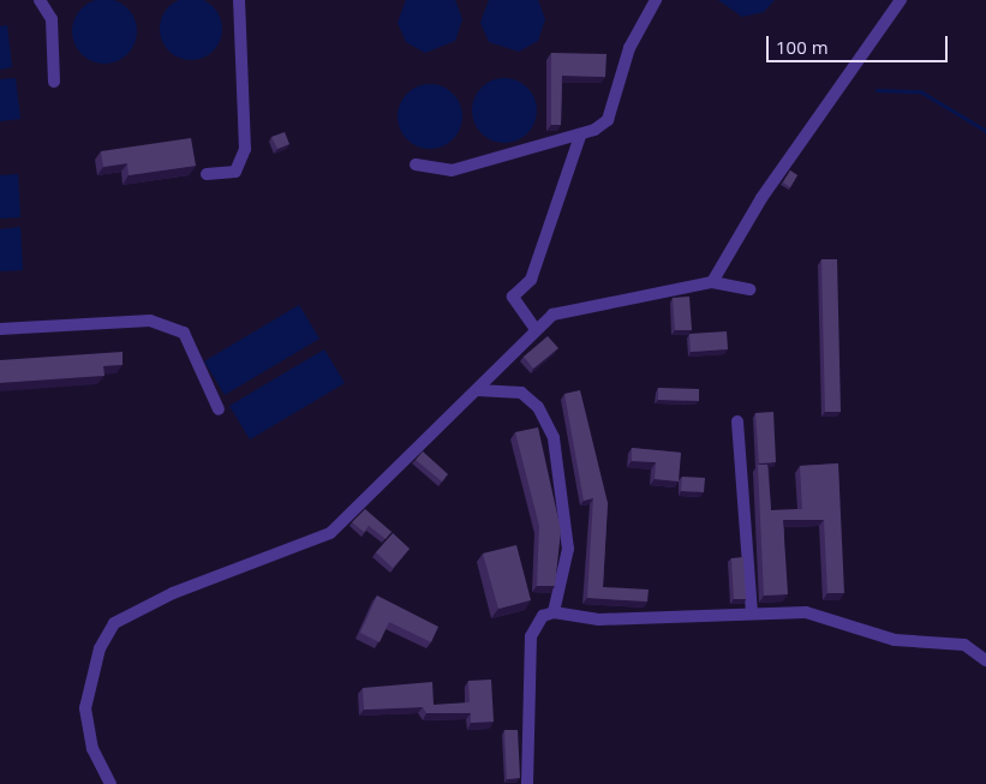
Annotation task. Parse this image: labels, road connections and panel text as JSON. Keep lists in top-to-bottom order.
{
  "scale_bar": "100 m"
}
